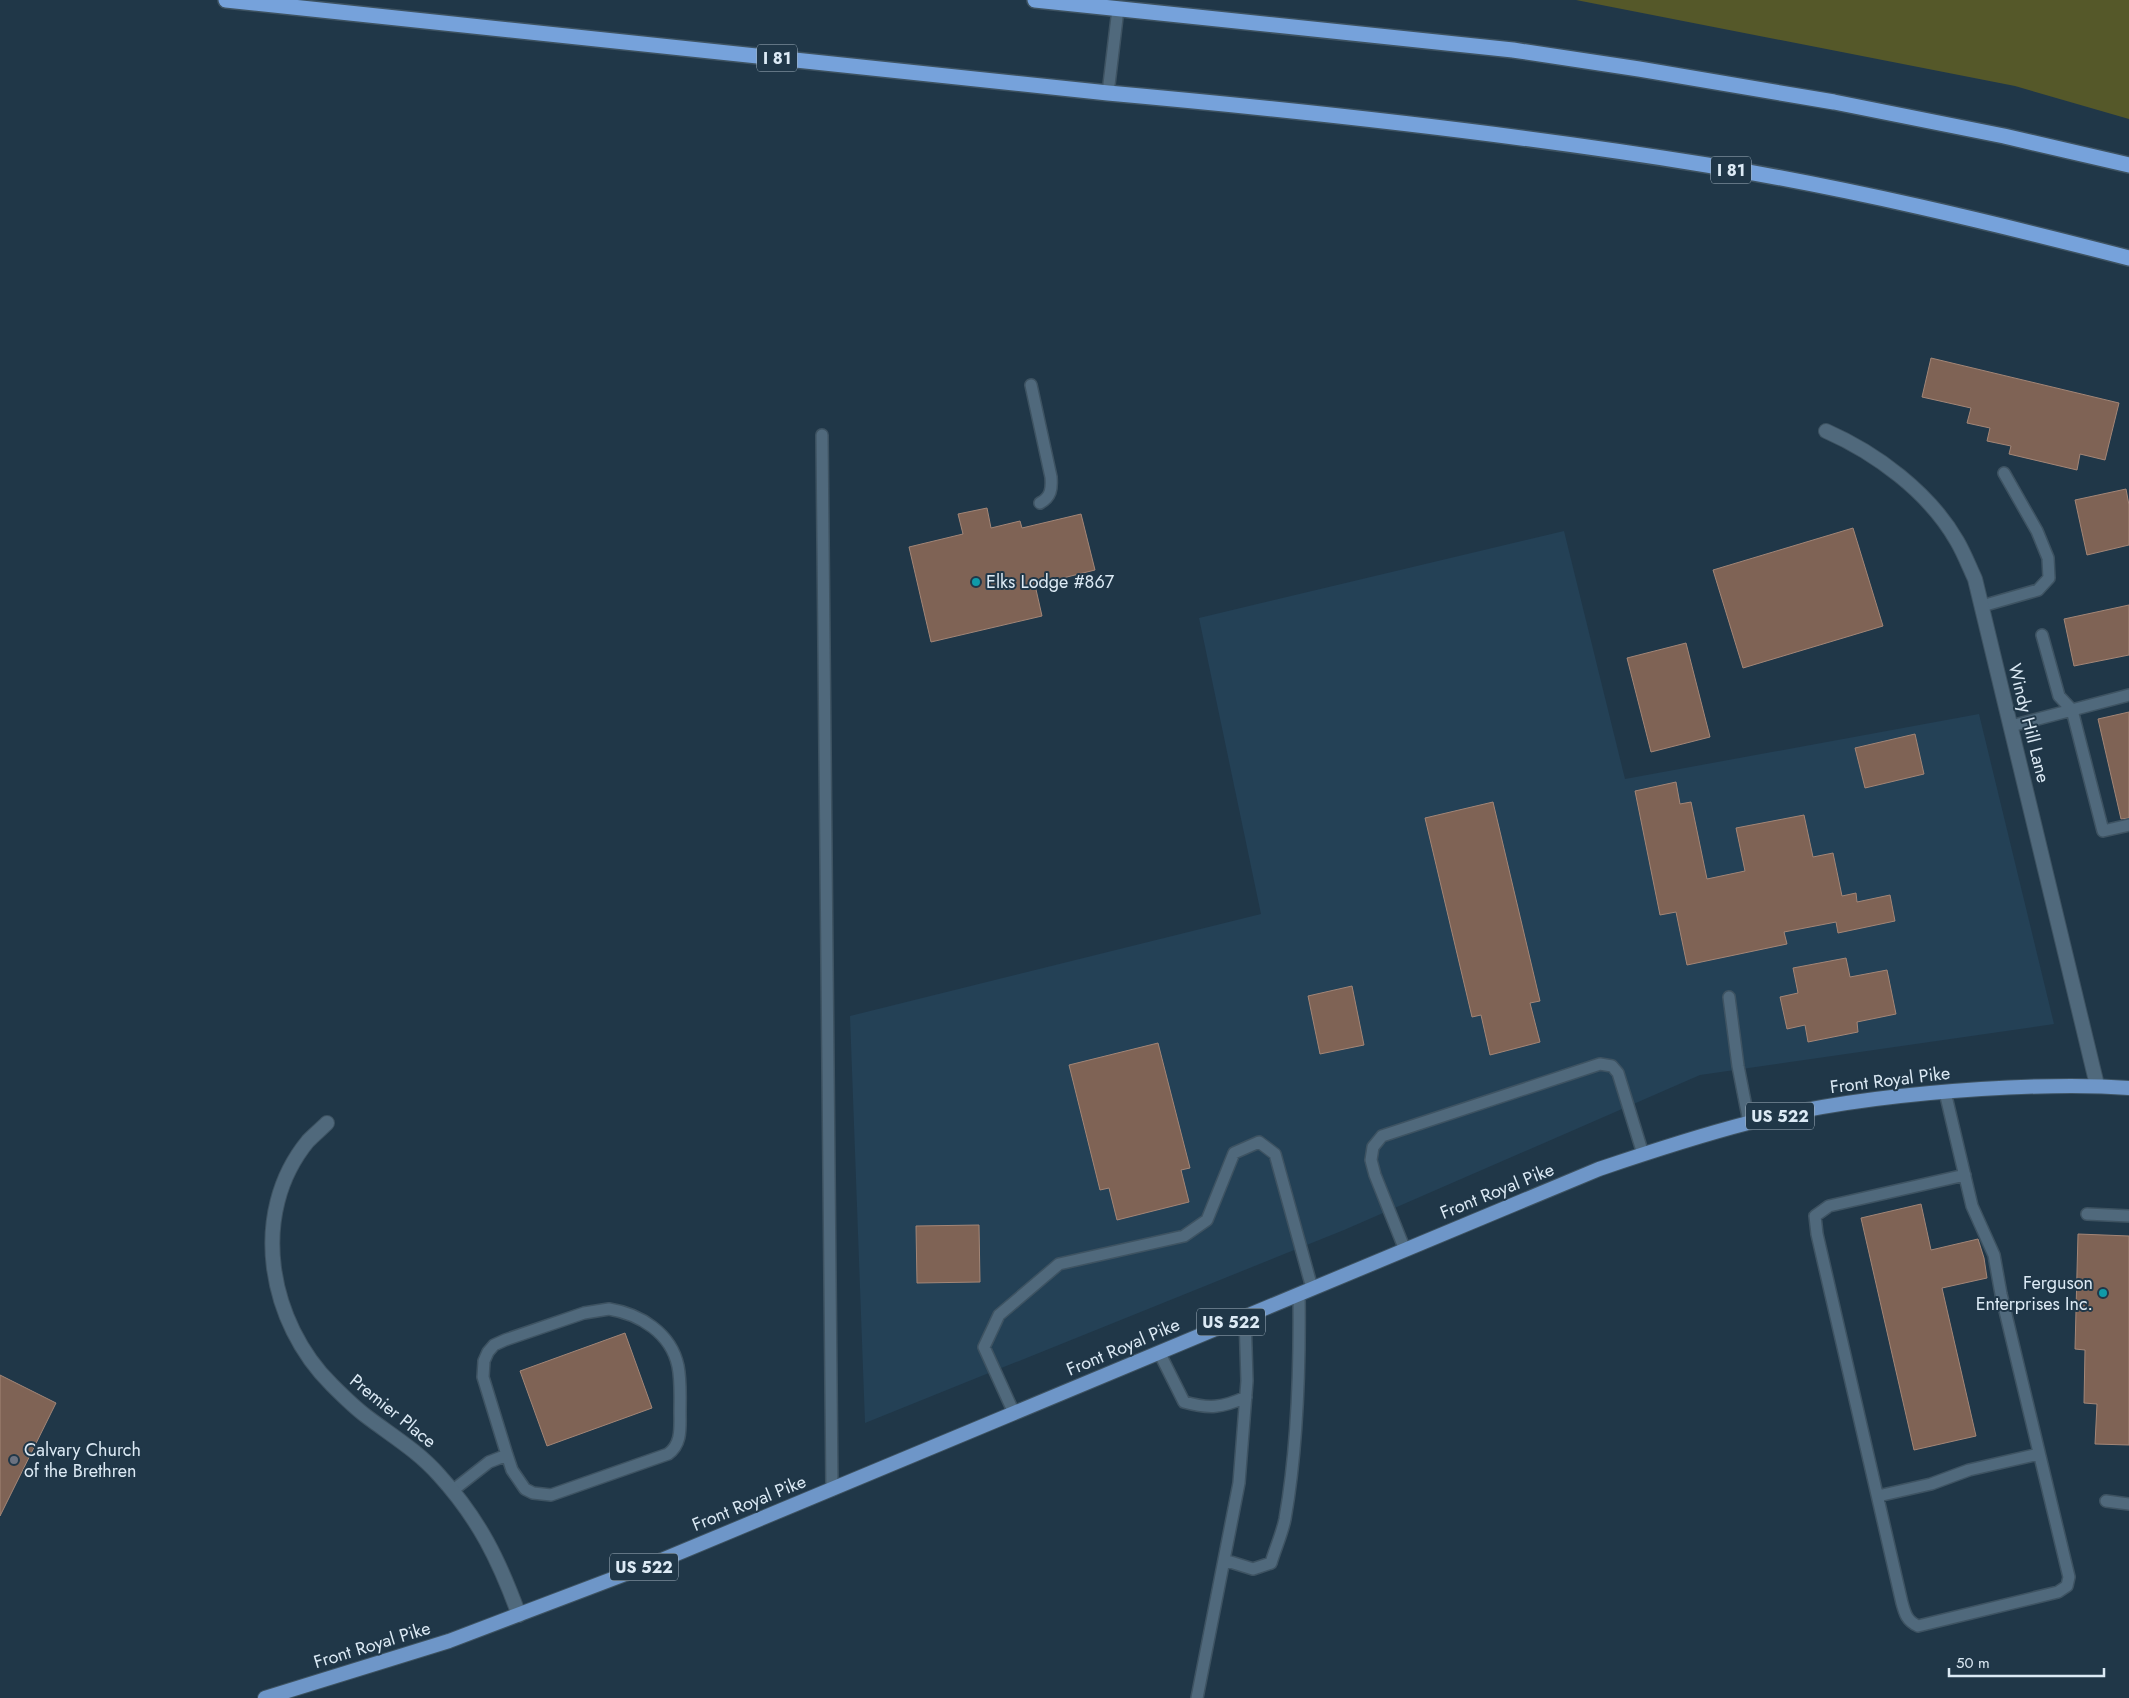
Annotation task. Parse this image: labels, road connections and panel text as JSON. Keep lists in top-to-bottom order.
{
  "streets": {
    "highway": ["I 81", "Front Royal Pike", "US 522"],
    "street": ["Windy Hill Lane", "Premier Place"]
  },
  "crossings": [
    ["Windy Hill Lane", "Front Royal Pike"],
    ["Front Royal Pike", "Premier Place"]
  ],
  "places": ["Elks Lodge #867", "Ferguson Enterprises Inc.", "Calvary Church of the Brethren"],
  "scale_bar": "50 m"
}
